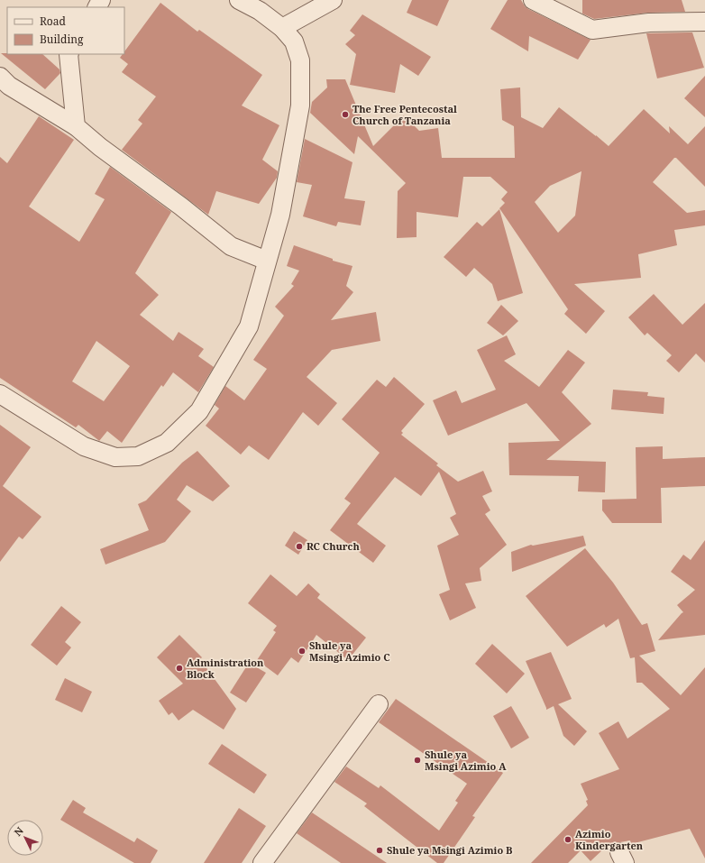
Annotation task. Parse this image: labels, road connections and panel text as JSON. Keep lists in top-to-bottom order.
{
  "places": [
    "The Free Pentecostal Church of Tanzania",
    "RC Church",
    "Shule ya Msingi Azimio C",
    "Administration Block",
    "Shule ya Msingi Azimio A",
    "Azimio Kindergarten",
    "Shule ya Msingi Azimio B"
  ],
  "legend": ["Road", "Building"],
  "north": "top left"
}
